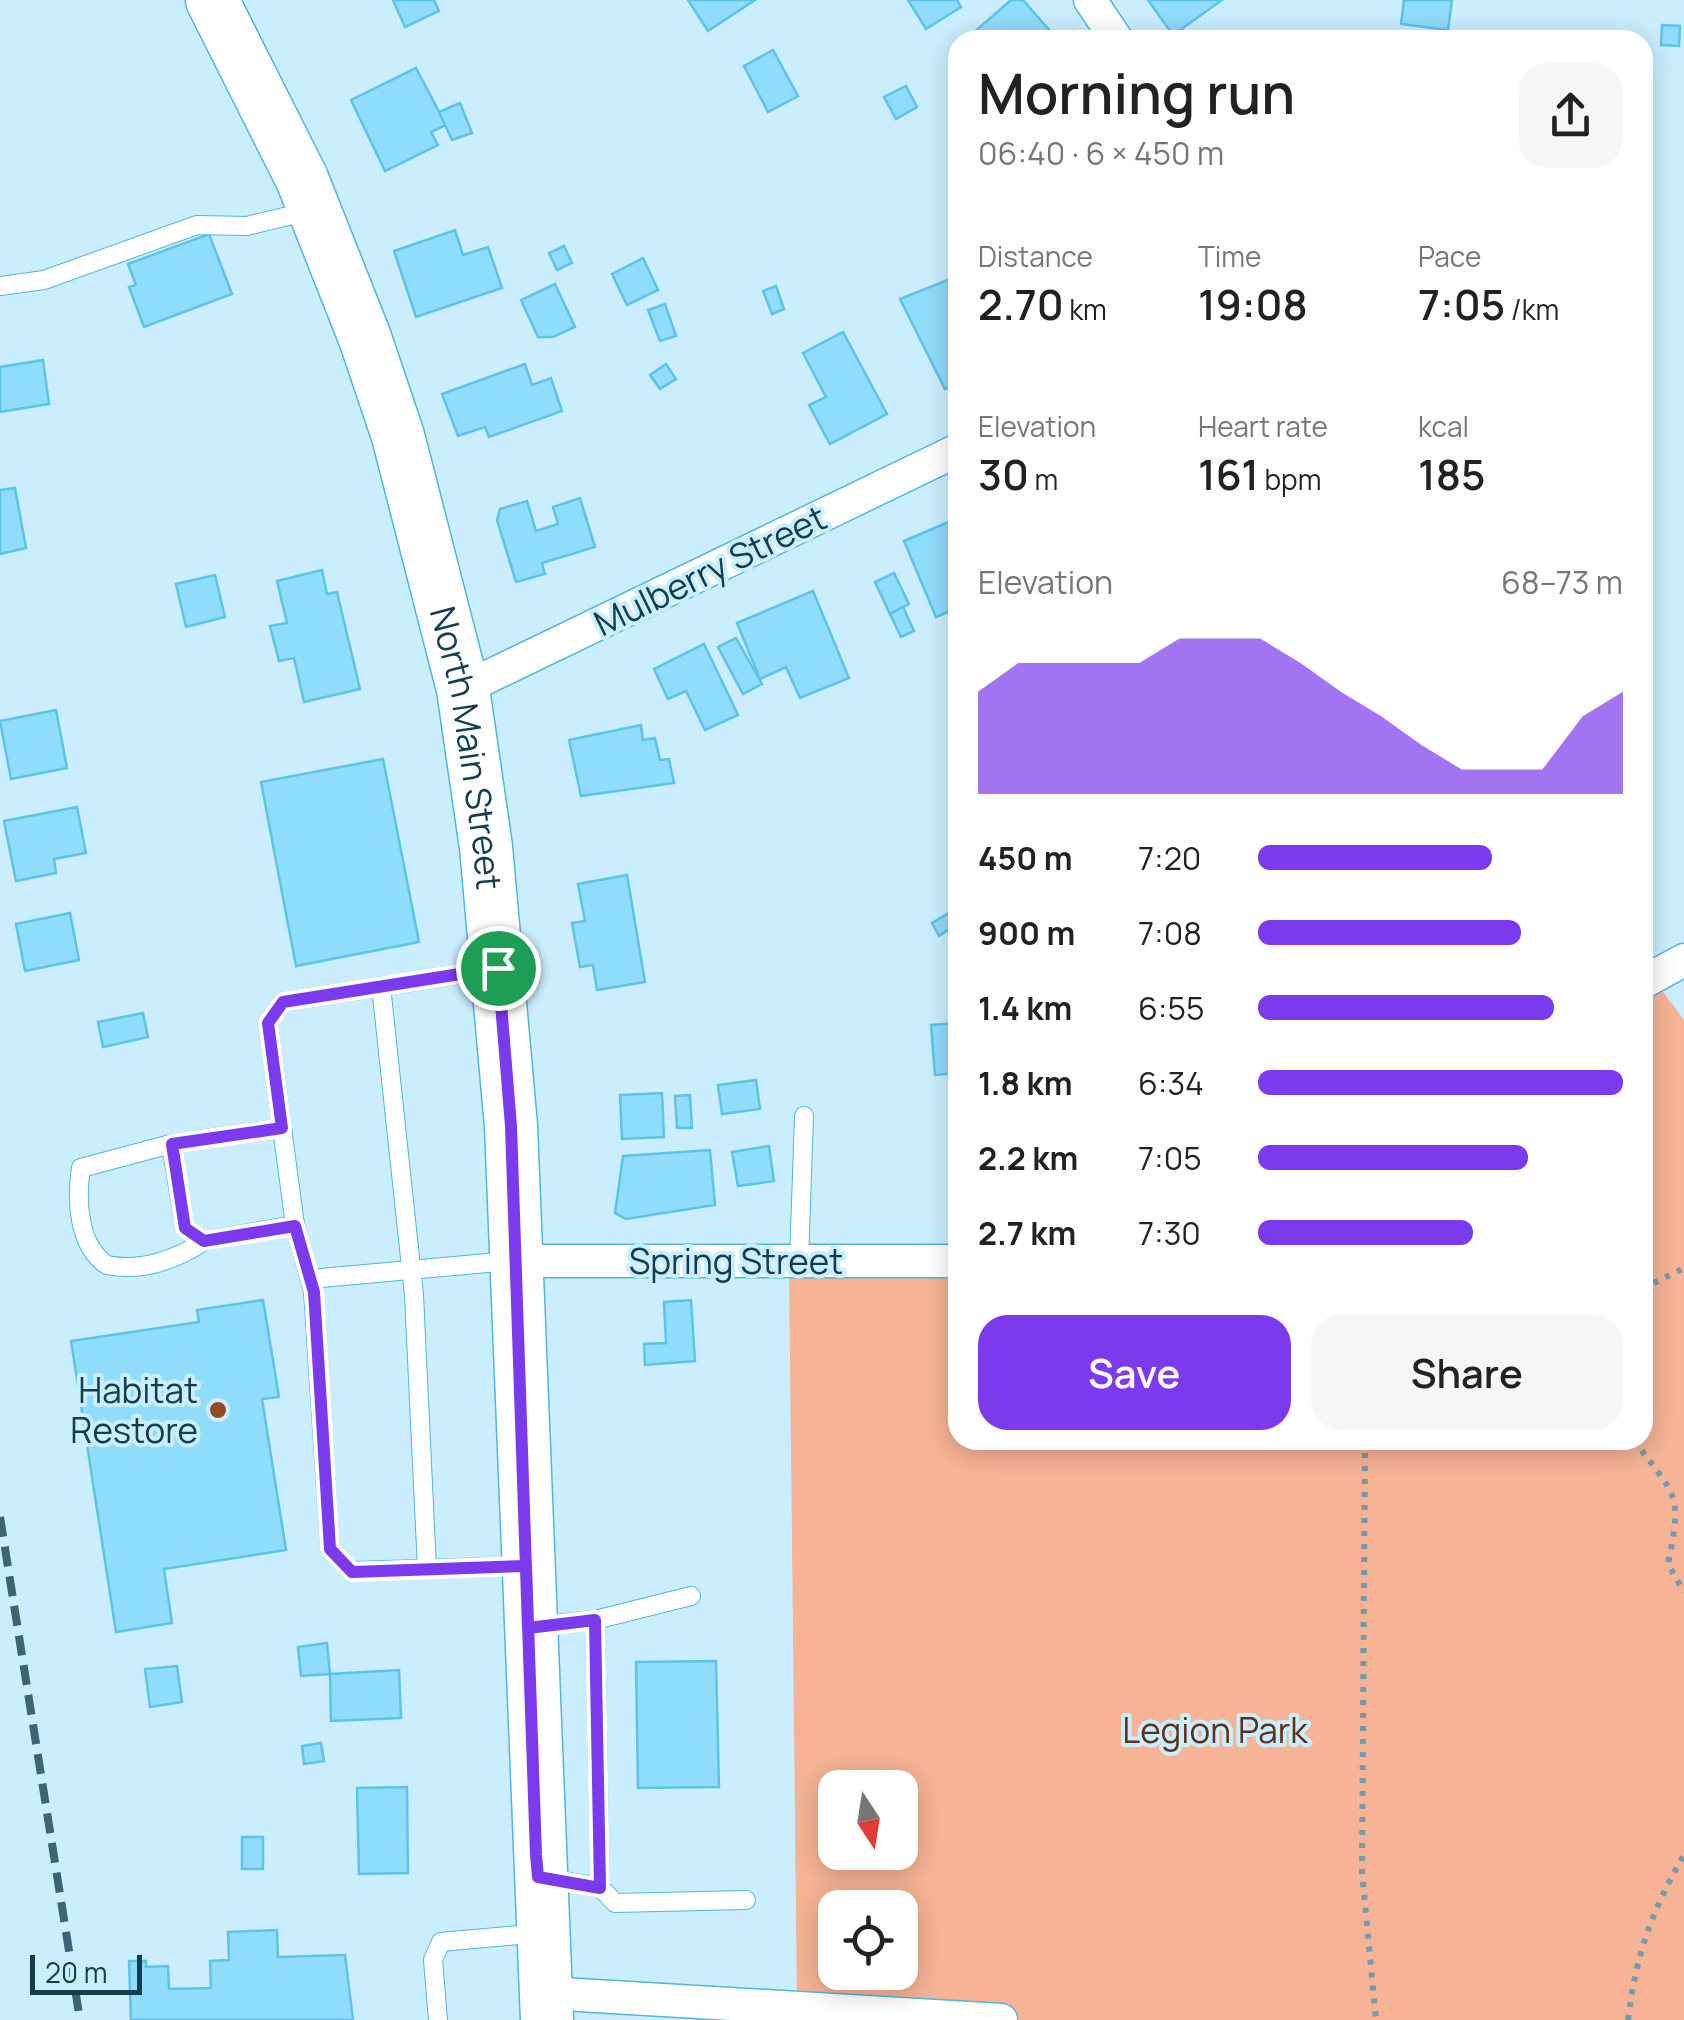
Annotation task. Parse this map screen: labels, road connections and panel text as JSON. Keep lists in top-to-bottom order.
{
  "streets": {
    "main road": ["North Main Street"],
    "street": ["Mulberry Street", "Spring Street"]
  },
  "crossings": [
    ["Mulberry Street", "North Main Street"],
    ["North Main Street", "Spring Street"]
  ],
  "parks": ["Legion Park"],
  "places": ["Habitat Restore"],
  "scale_bar": "20 m",
  "north": "bottom",
  "page": {
    "heading": ["Morning run", "06:40 · 6 × 450 m"],
    "stats": [
      ["Distance", "2.70 km"],
      ["Time", "19:08"],
      ["Pace", "7:05 /km"],
      ["Elevation", "30 m"],
      ["Heart rate", "161 bpm"],
      ["kcal", "185"]
    ],
    "chart": ["Elevation", "68–73 m"],
    "list": [
      {
        "name": "450 m",
        "note": "7:20"
      },
      {
        "name": "900 m",
        "note": "7:08"
      },
      {
        "name": "1.4 km",
        "note": "6:55"
      },
      {
        "name": "1.8 km",
        "note": "6:34"
      },
      {
        "name": "2.2 km",
        "note": "7:05"
      },
      {
        "name": "2.7 km",
        "note": "7:30"
      }
    ],
    "buttons": ["Save", "Share"],
    "scale": "20 m"
  }
}
